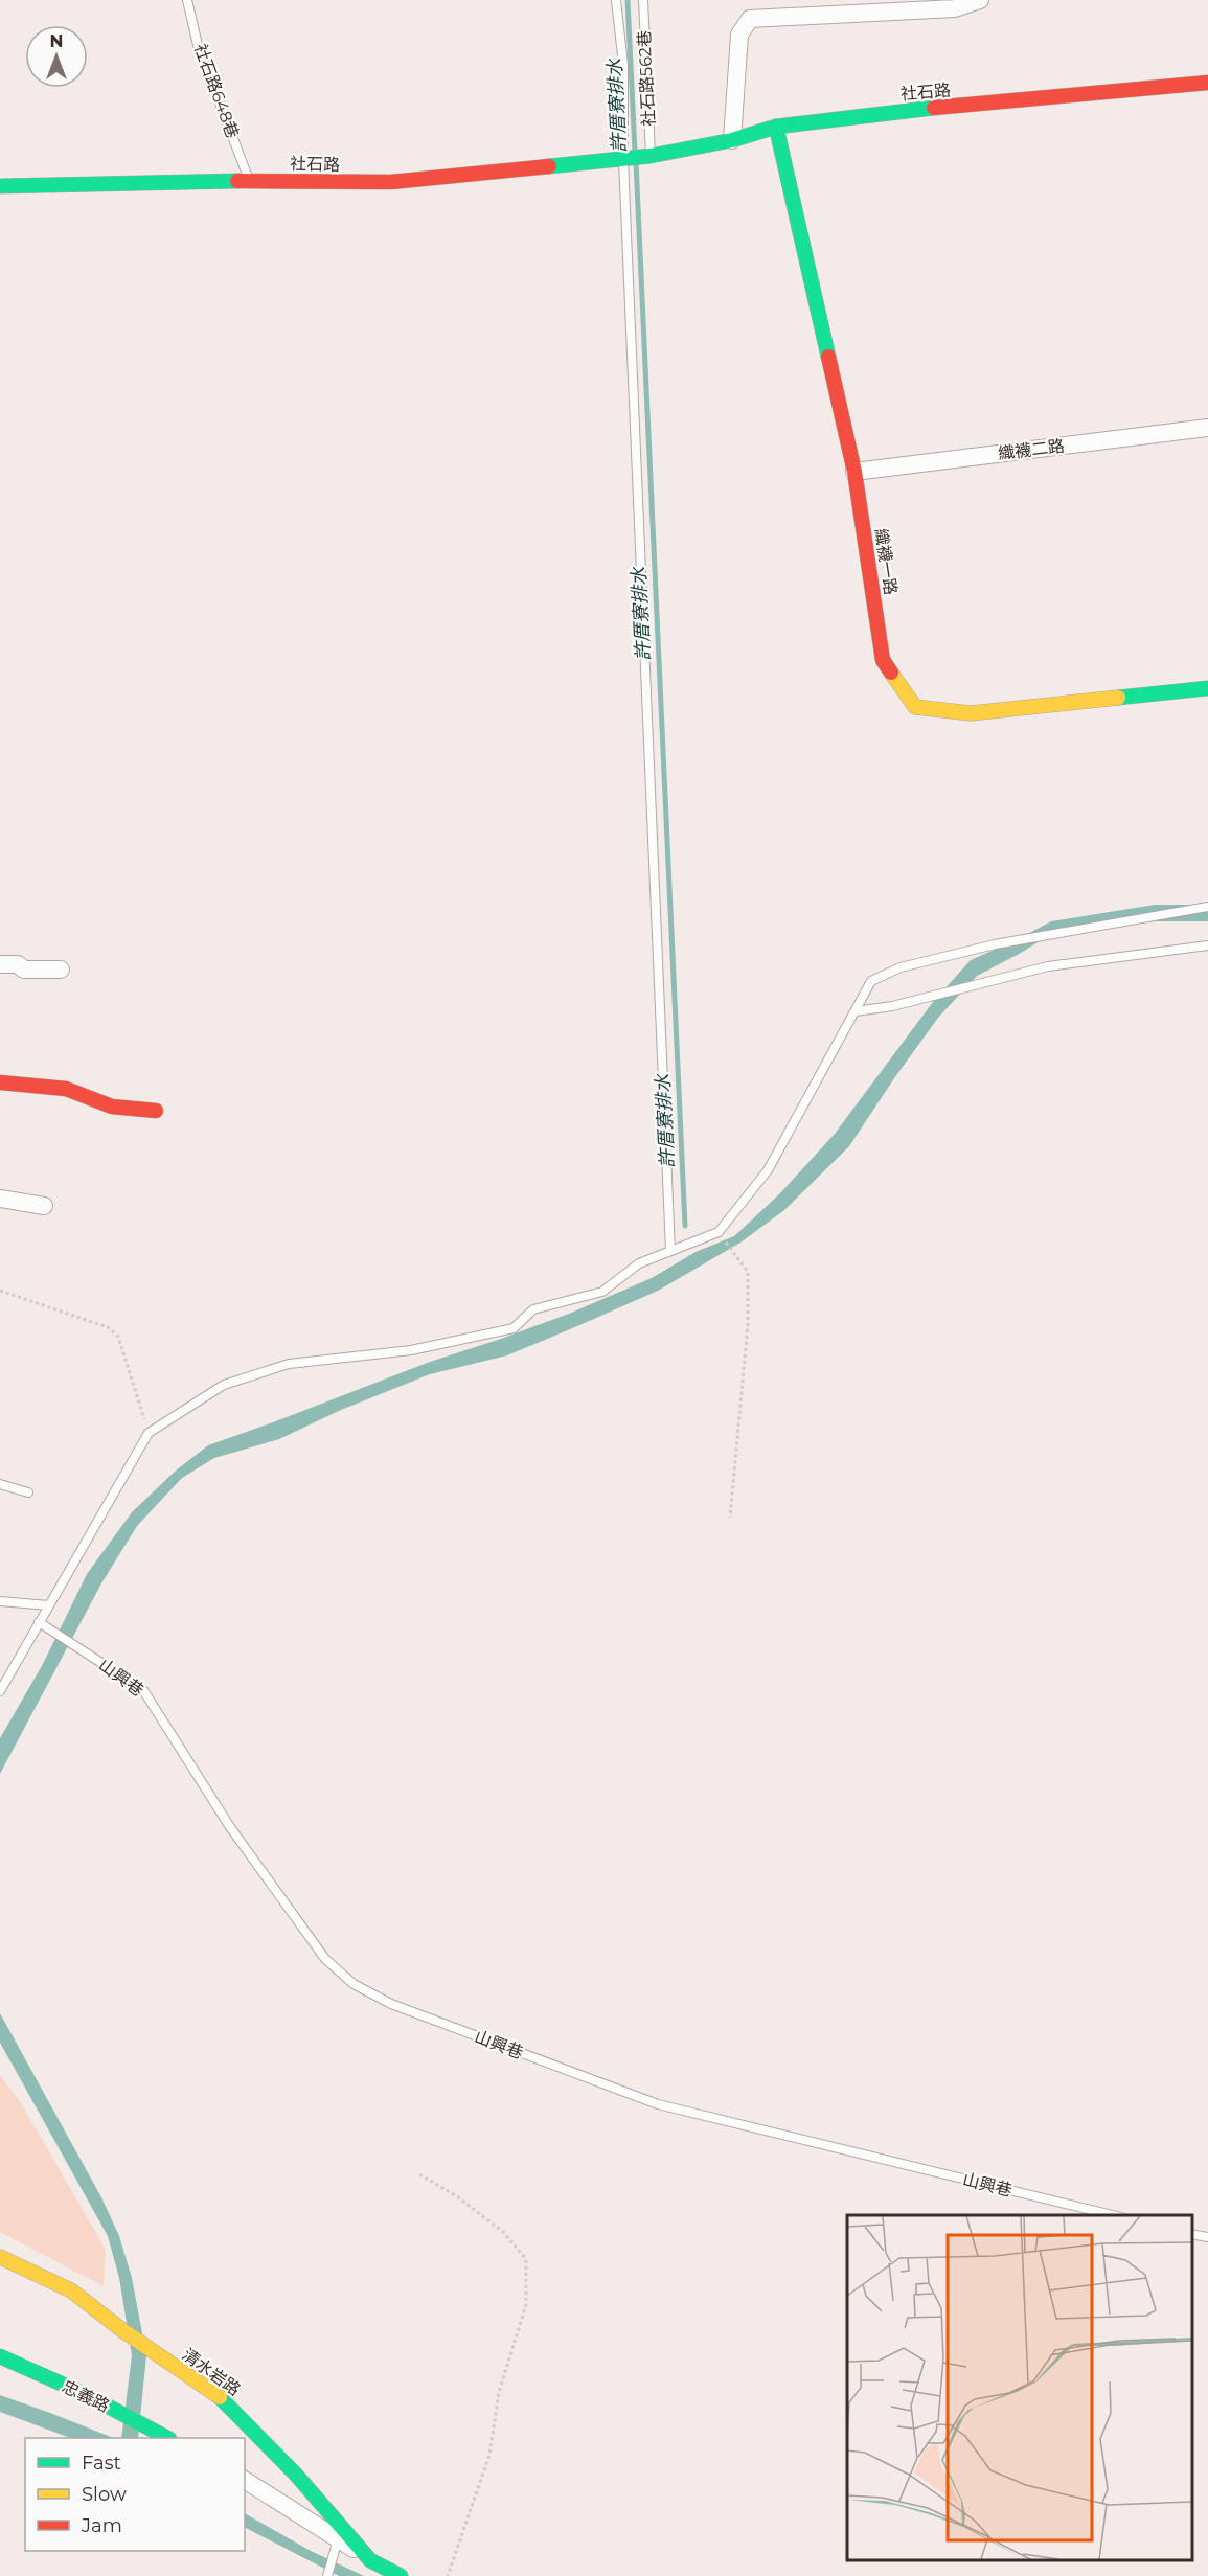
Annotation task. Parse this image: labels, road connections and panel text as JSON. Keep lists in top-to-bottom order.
{
  "streets": {
    "street": [
      "社石路",
      "織襪二路",
      "織襪一路",
      "清水岩路",
      "忠義路"
    ],
    "lane": ["社石路562巷", "社石路648巷", "山興巷"]
  },
  "crossings": [
    ["社石路562巷", "社石路"],
    ["社石路648巷", "社石路"],
    ["社石路", "織襪一路"],
    ["織襪二路", "織襪一路"]
  ],
  "water": ["許厝寮排水"],
  "legend": ["Fast", "Slow", "Jam"],
  "north": "top"
}
